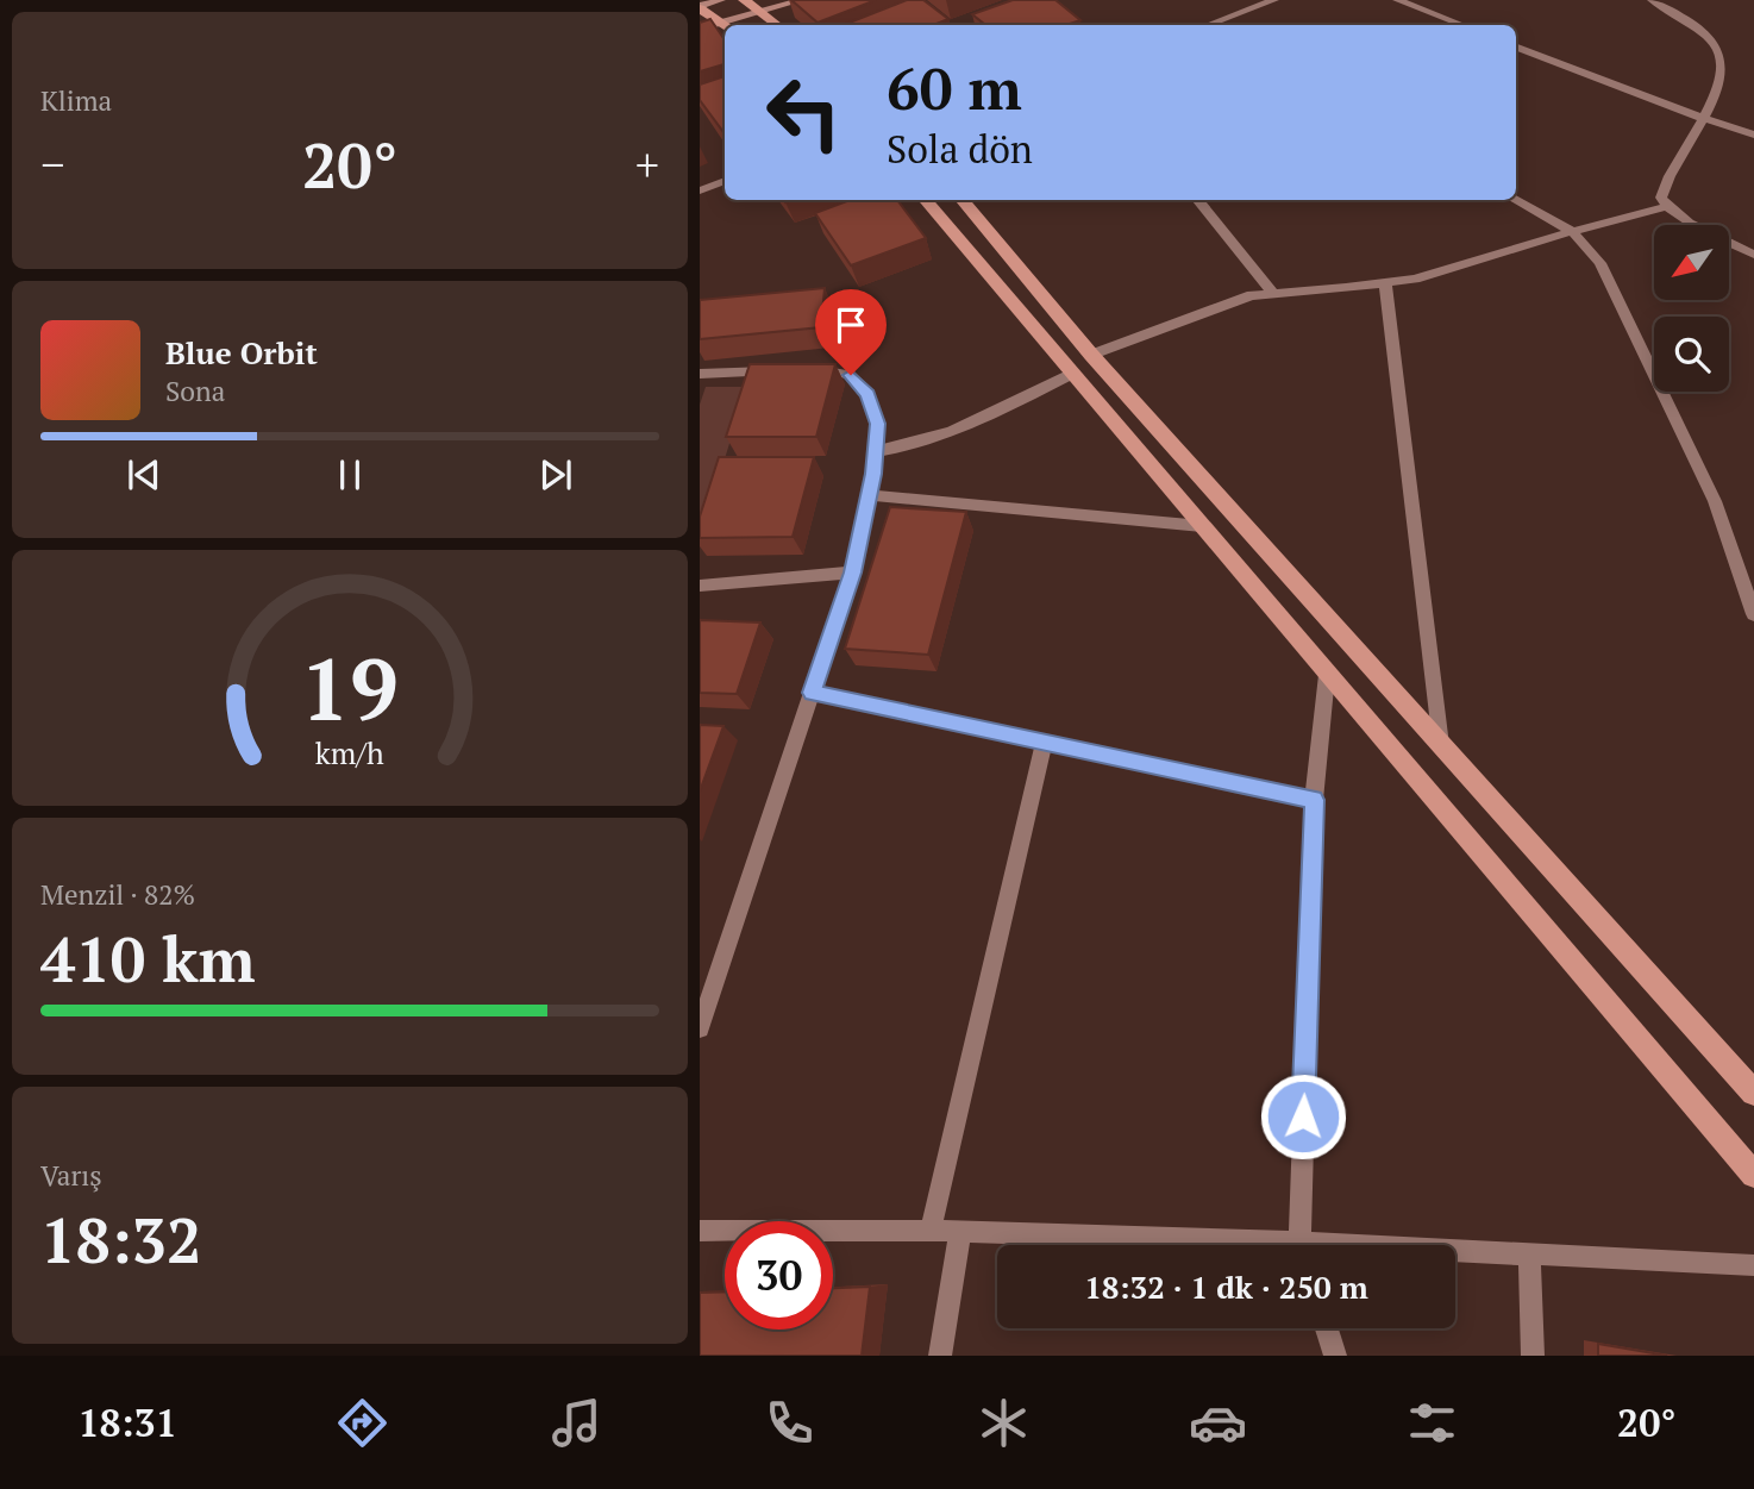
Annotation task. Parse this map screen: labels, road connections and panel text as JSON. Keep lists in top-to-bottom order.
{
  "north": "bottom left",
  "page": {
    "tile": [
      "Klima",
      ["Menzil · 82%", "410 km"],
      ["Varış", "18:32"]
    ],
    "turn": ["60 m", "Sola dön"],
    "heat": ["−", "20°", "+"],
    "song": ["Blue Orbit", "Sona"],
    "limit": "30",
    "trip": "18:32 · 1 dk · 250 m",
    "tabs": ["18:31", "20°"],
    "gauge": ["19", "km/h"]
  }
}
